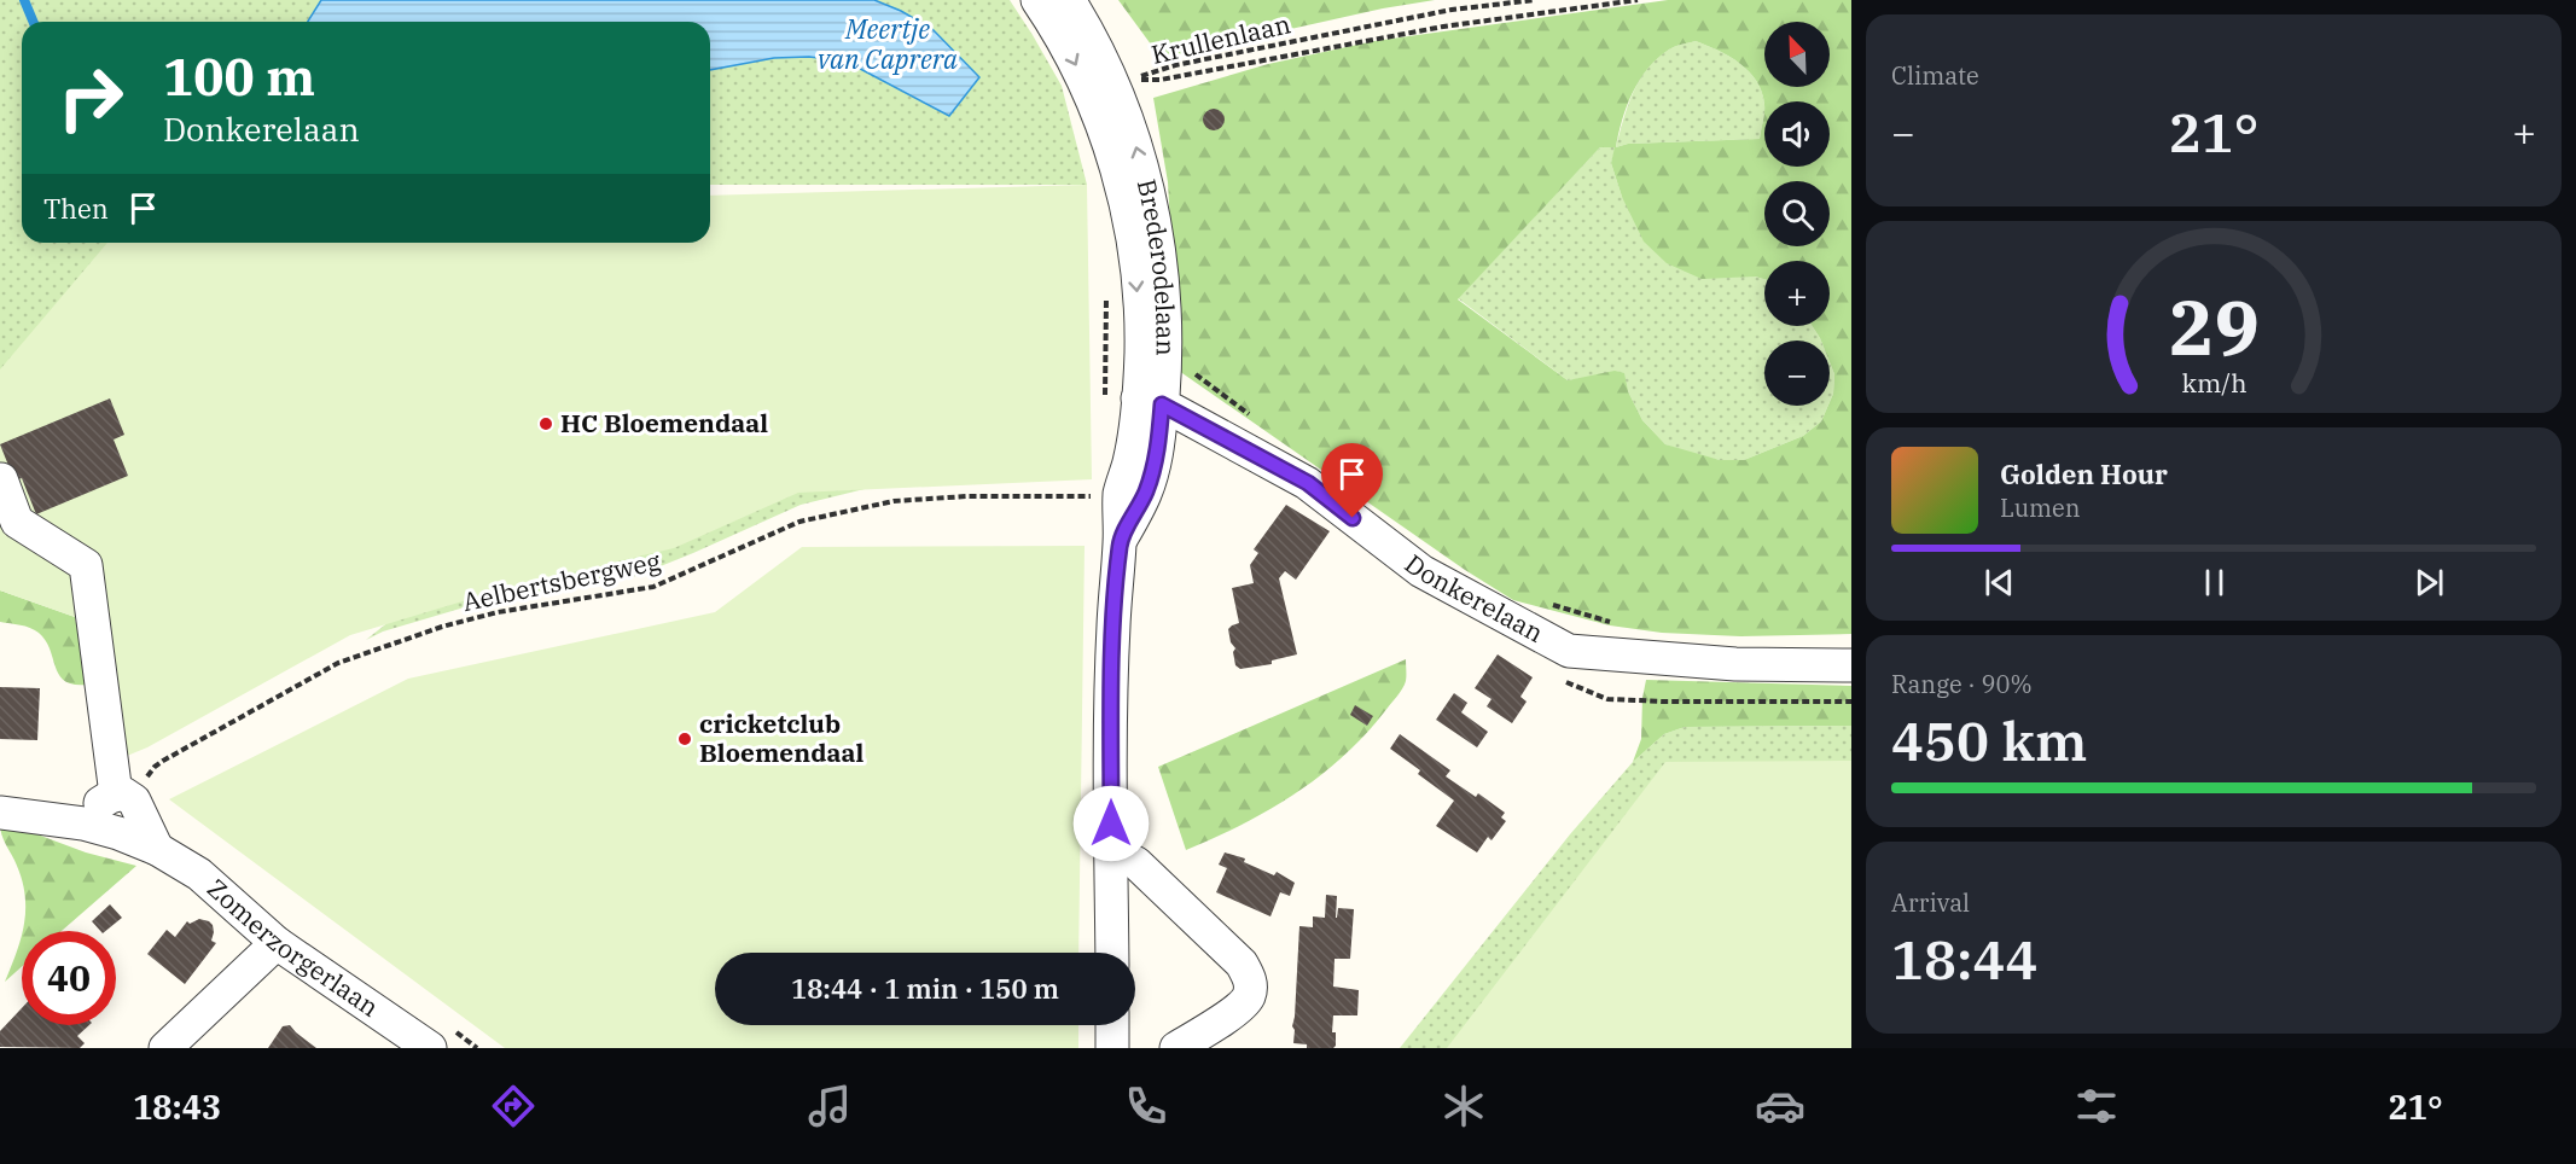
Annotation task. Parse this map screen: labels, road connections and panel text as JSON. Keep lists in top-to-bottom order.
{
  "streets": {
    "street": ["Brederodelaan", "Donkerelaan", "Zomerzorgerlaan"],
    "path": ["Krullenlaan", "Aelbertsbergweg"]
  },
  "crossings": [
    ["Krullenlaan", "Brederodelaan"],
    ["Brederodelaan", "Donkerelaan"]
  ],
  "water": ["Meertje van Caprera"],
  "places": ["HC Bloemendaal", "cricketclub Bloemendaal"],
  "north": "top left",
  "page": {
    "tile": [
      "Climate",
      ["Range · 90%", "450 km"],
      ["Arrival", "18:44"]
    ],
    "map_buttons": ["+", "−"],
    "turn": ["100 m", "Donkerelaan"],
    "heat": ["−", "21°", "+"],
    "then": "Then",
    "song": ["Golden Hour", "Lumen"],
    "limit": "40",
    "trip": "18:44 · 1 min · 150 m",
    "tabs": ["18:43", "21°"],
    "gauge": ["29", "km/h"]
  }
}
